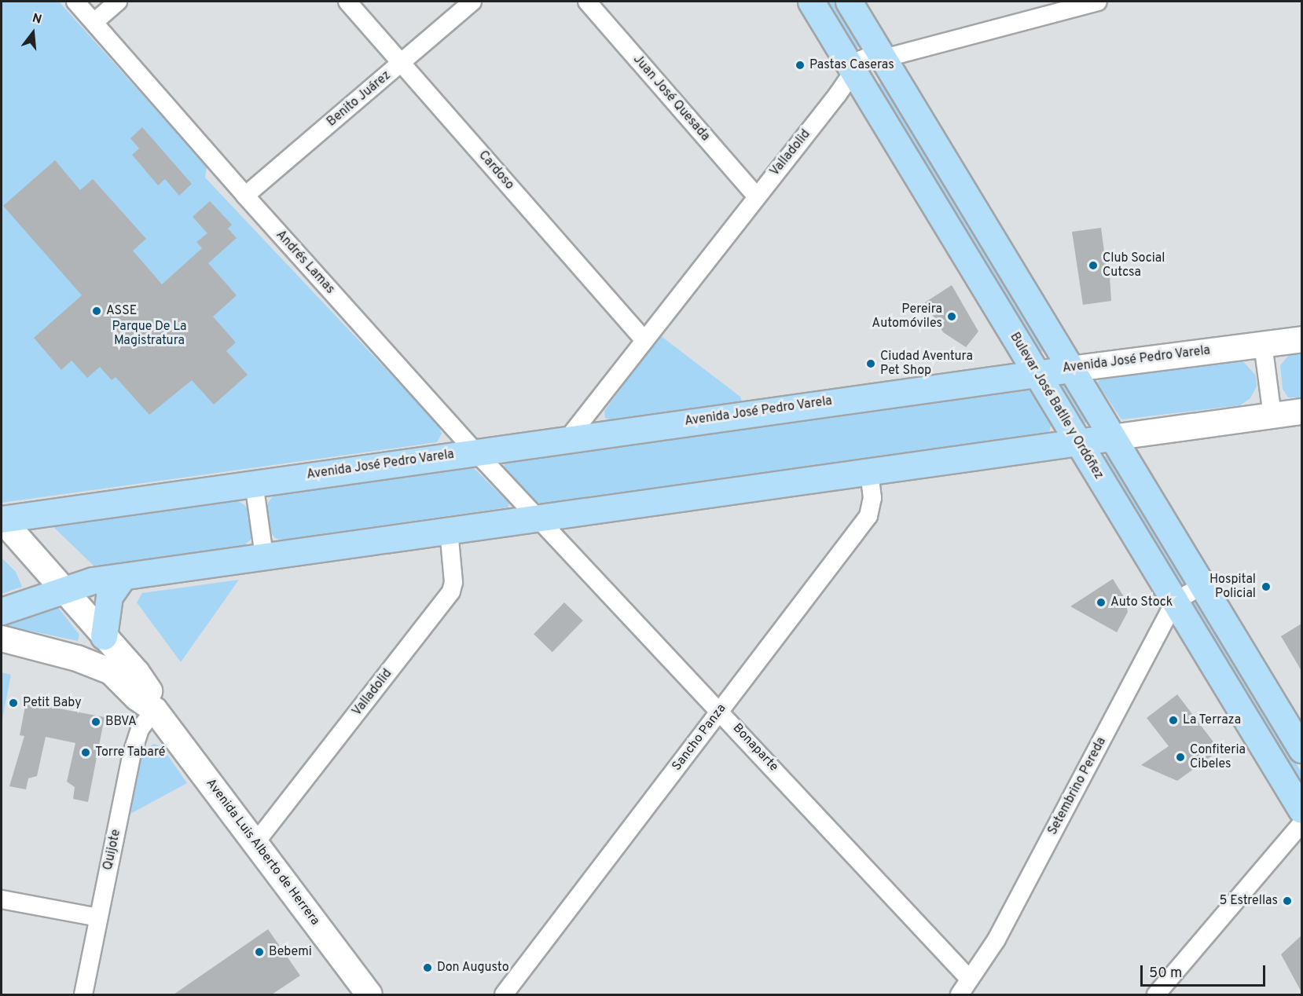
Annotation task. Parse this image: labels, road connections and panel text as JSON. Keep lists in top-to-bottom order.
{
  "streets": {
    "main road": ["Avenida José Pedro Varela", "Bulevar José Batlle y Ordóñez", "Avenida Luis Alberto de Herrera"],
    "street": [
      "Juan José Quesada",
      "Benito Juárez",
      "Valladolid",
      "Cardoso",
      "Andrés Lamas",
      "Sancho Panza",
      "Bonaparte",
      "Setembrino Pereda",
      "Quijote"
    ]
  },
  "crossings": [
    ["Juan José Quesada", "Valladolid"],
    ["Benito Juárez", "Cardoso"],
    ["Benito Juárez", "Andrés Lamas"],
    ["Valladolid", "Cardoso"],
    ["Valladolid", "Avenida José Pedro Varela"],
    ["Valladolid", "Bulevar José Batlle y Ordóñez"],
    ["Valladolid", "Avenida Luis Alberto de Herrera"],
    ["Andrés Lamas", "Avenida José Pedro Varela"],
    ["Andrés Lamas", "Bonaparte"],
    ["Avenida José Pedro Varela", "Bulevar José Batlle y Ordóñez"],
    ["Avenida José Pedro Varela", "Avenida Luis Alberto de Herrera"],
    ["Bulevar José Batlle y Ordóñez", "Setembrino Pereda"],
    ["Sancho Panza", "Bonaparte"],
    ["Bonaparte", "Setembrino Pereda"],
    ["Quijote", "Avenida Luis Alberto de Herrera"]
  ],
  "parks": ["Parque De La Magistratura"],
  "places": [
    "Pastas Caseras",
    "Club Social Cutcsa",
    "ASSE",
    "Pereira Automóviles",
    "Ciudad Aventura Pet Shop",
    "Hospital Policial",
    "Auto Stock",
    "Petit Baby",
    "La Terraza",
    "BBVA",
    "Torre Tabaré",
    "Confiteria Cibeles",
    "5 Estrellas",
    "Bebemi",
    "Don Augusto"
  ],
  "scale_bar": "50 m",
  "north": "top"
}
